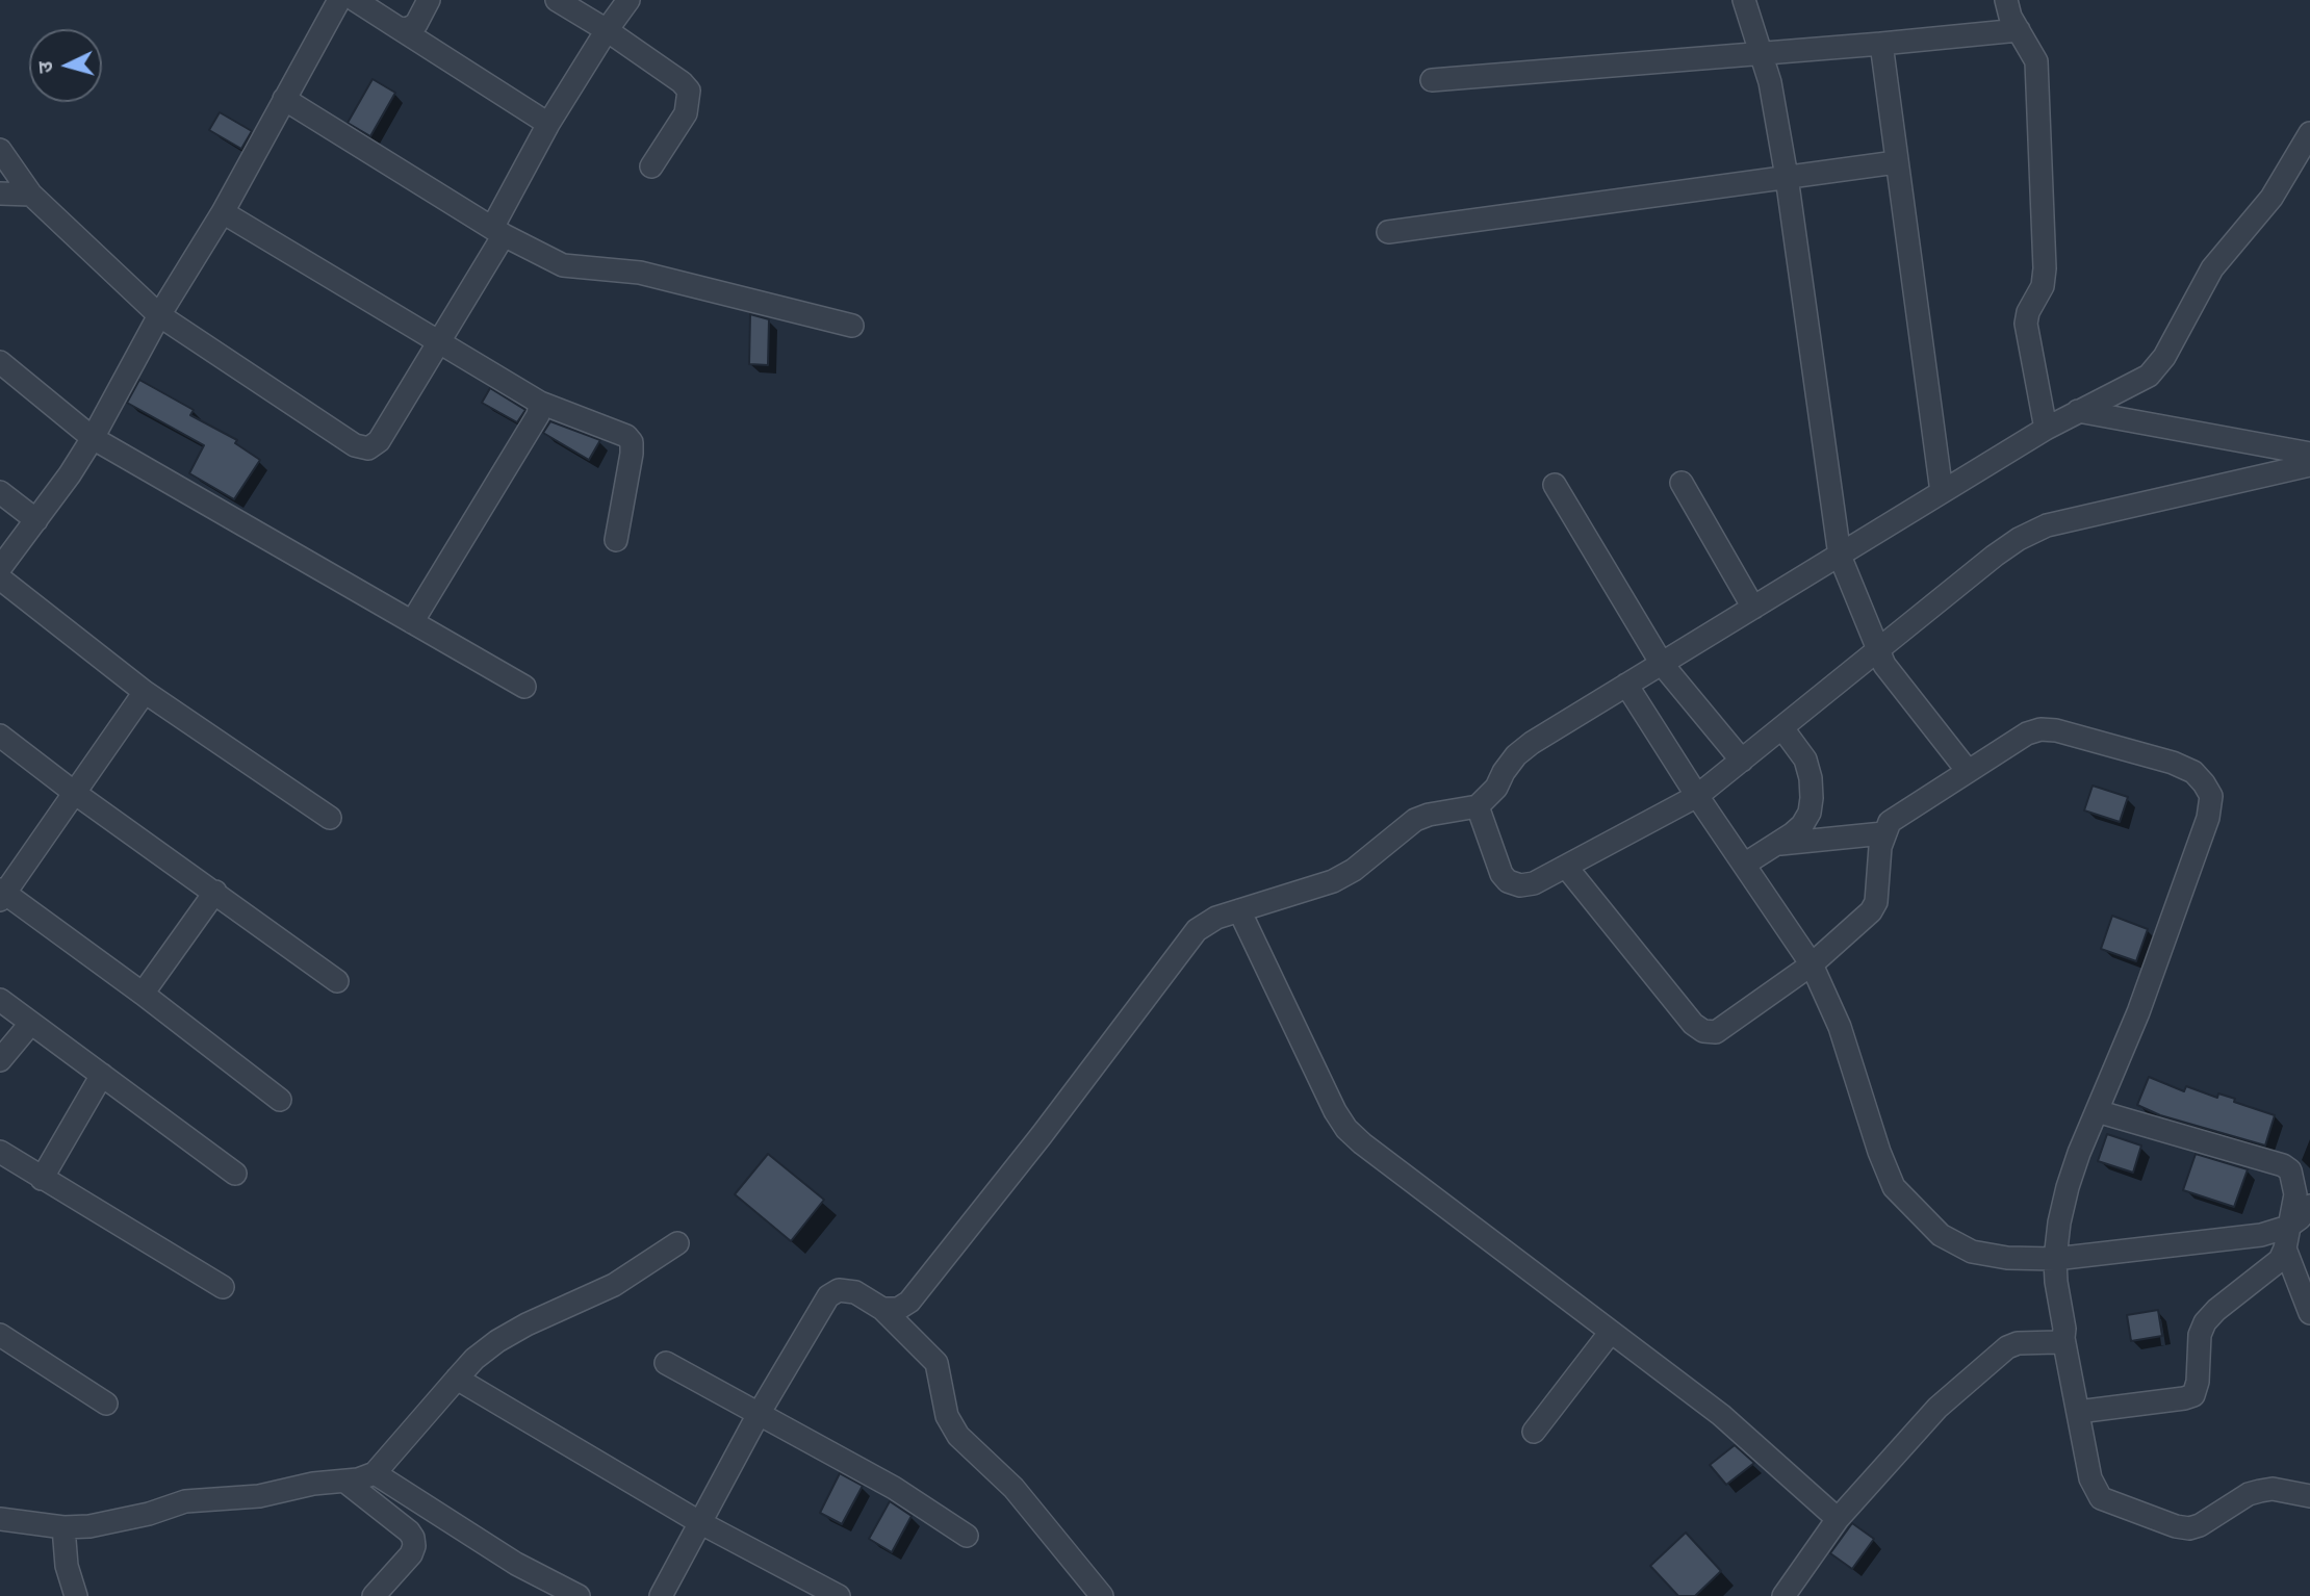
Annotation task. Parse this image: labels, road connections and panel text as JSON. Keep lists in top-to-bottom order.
{
  "north": "left"
}
